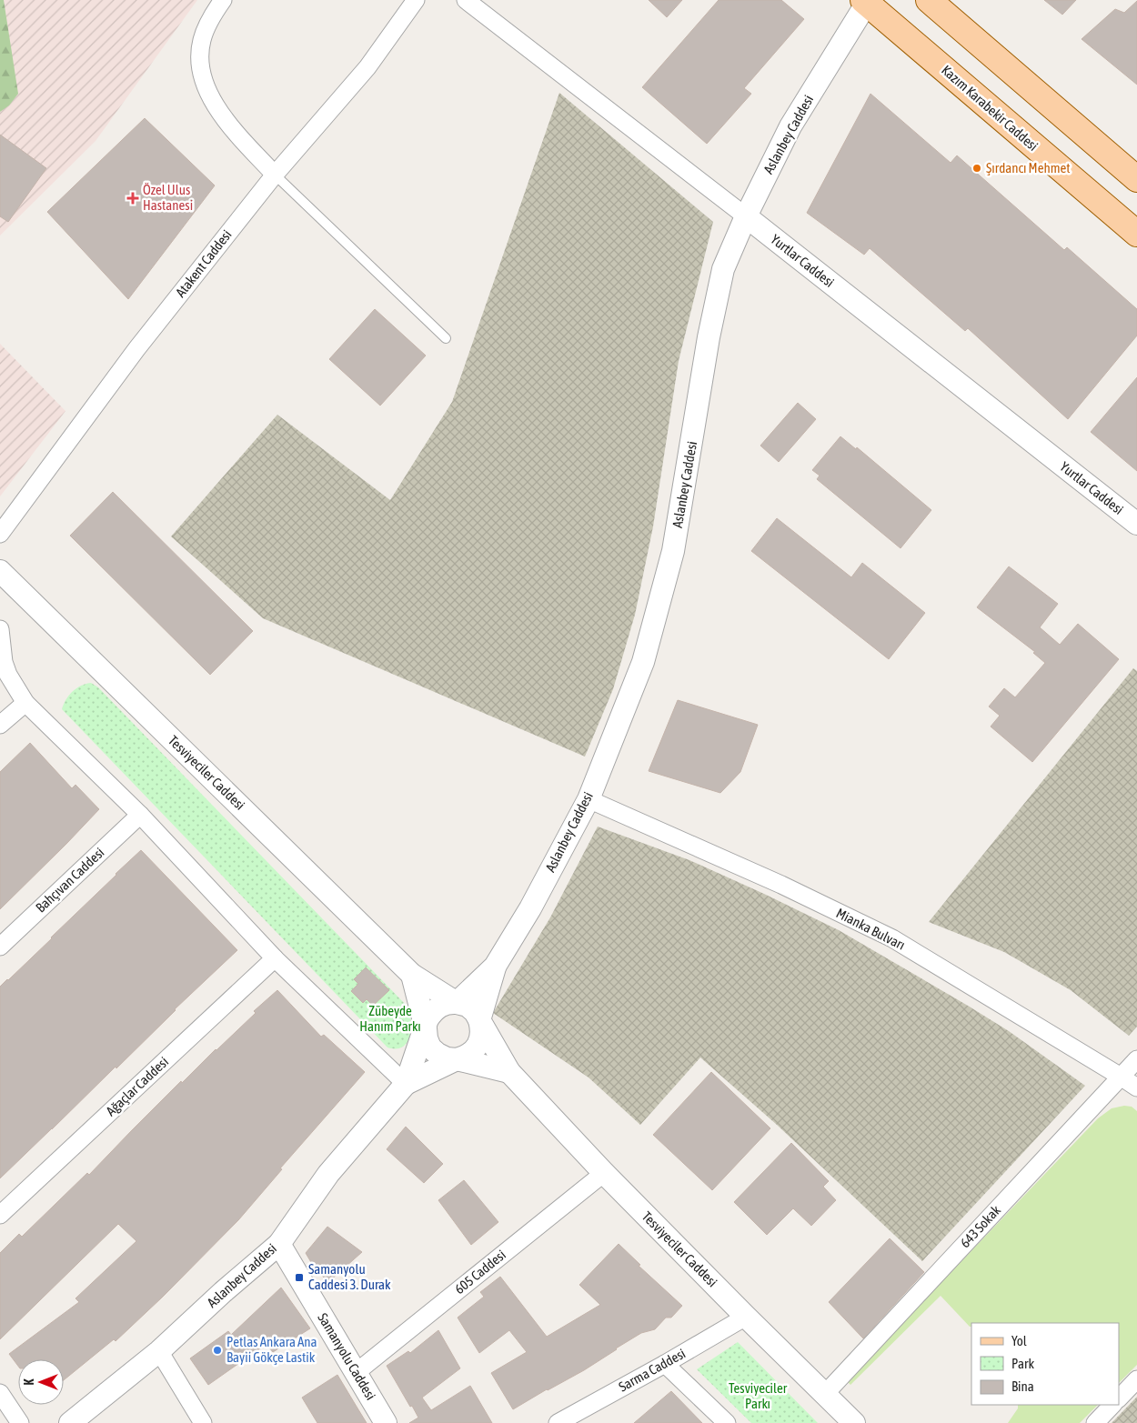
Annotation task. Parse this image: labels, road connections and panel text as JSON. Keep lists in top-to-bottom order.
{
  "streets": {
    "main road": ["Kazım Karabekir Caddesi"],
    "street": [
      "Aslanbey Caddesi",
      "Yurtlar Caddesi",
      "Atakent Caddesi",
      "Tesviyeciler Caddesi",
      "Bahçıvan Caddesi",
      "Mianka Bulvarı",
      "Ağaçlar Caddesi",
      "643 Sokak",
      "605 Caddesi",
      "Samanyolu Caddesi",
      "Sarma Caddesi"
    ]
  },
  "crossings": [
    ["Kazım Karabekir Caddesi", "Aslanbey Caddesi"],
    ["Aslanbey Caddesi", "Yurtlar Caddesi"],
    ["Aslanbey Caddesi", "Mianka Bulvarı"],
    ["Aslanbey Caddesi", "Samanyolu Caddesi"],
    ["Tesviyeciler Caddesi", "643 Sokak"],
    ["Tesviyeciler Caddesi", "605 Caddesi"],
    ["Tesviyeciler Caddesi", "Sarma Caddesi"],
    ["Mianka Bulvarı", "643 Sokak"],
    ["605 Caddesi", "Samanyolu Caddesi"]
  ],
  "parks": ["Zübeyde Hanım Parkı", "Tesviyeciler Parkı"],
  "places": {
    "other": ["Şırdancı Mehmet", "Petlas Ankara Ana Bayii Gökçe Lastik"],
    "health": ["Özel Ulus Hastanesi"],
    "transit": ["Samanyolu Caddesi 3. Durak"]
  },
  "legend": ["Yol", "Park", "Bina"],
  "north": "left"
}
